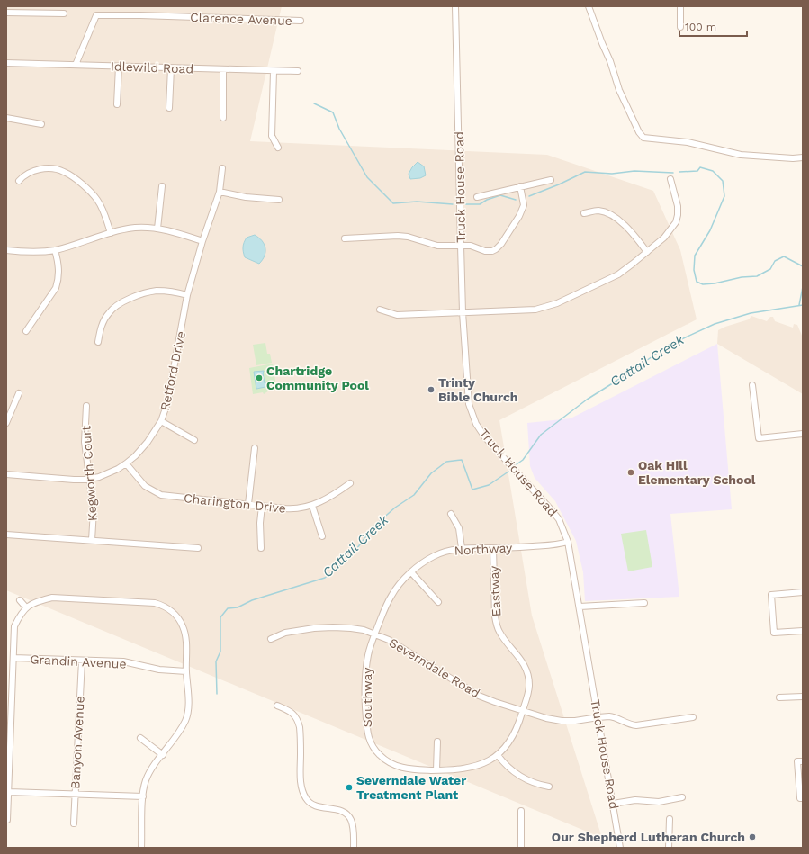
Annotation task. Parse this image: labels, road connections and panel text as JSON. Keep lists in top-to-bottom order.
{
  "streets": {
    "street": [
      "Clarence Avenue",
      "Idlewild Road",
      "Truck House Road",
      "Retford Drive",
      "Kegworth Court",
      "Charington Drive",
      "Northway",
      "Eastway",
      "Grandin Avenue",
      "Severndale Road",
      "Southway",
      "Banyon Avenue"
    ]
  },
  "crossings": [
    ["Clarence Avenue", "Idlewild Road"],
    ["Truck House Road", "Northway"],
    ["Truck House Road", "Severndale Road"],
    ["Retford Drive", "Kegworth Court"],
    ["Retford Drive", "Charington Drive"],
    ["Northway", "Eastway"],
    ["Northway", "Severndale Road"],
    ["Northway", "Southway"],
    ["Eastway", "Severndale Road"],
    ["Eastway", "Southway"],
    ["Grandin Avenue", "Banyon Avenue"],
    ["Severndale Road", "Southway"]
  ],
  "water": ["Cattail Creek"],
  "places": [
    "Chartridge Community Pool",
    "Trinty Bible Church",
    "Oak Hill Elementary School",
    "Severndale Water Treatment Plant",
    "Our Shepherd Lutheran Church"
  ],
  "scale_bar": "100 m"
}
